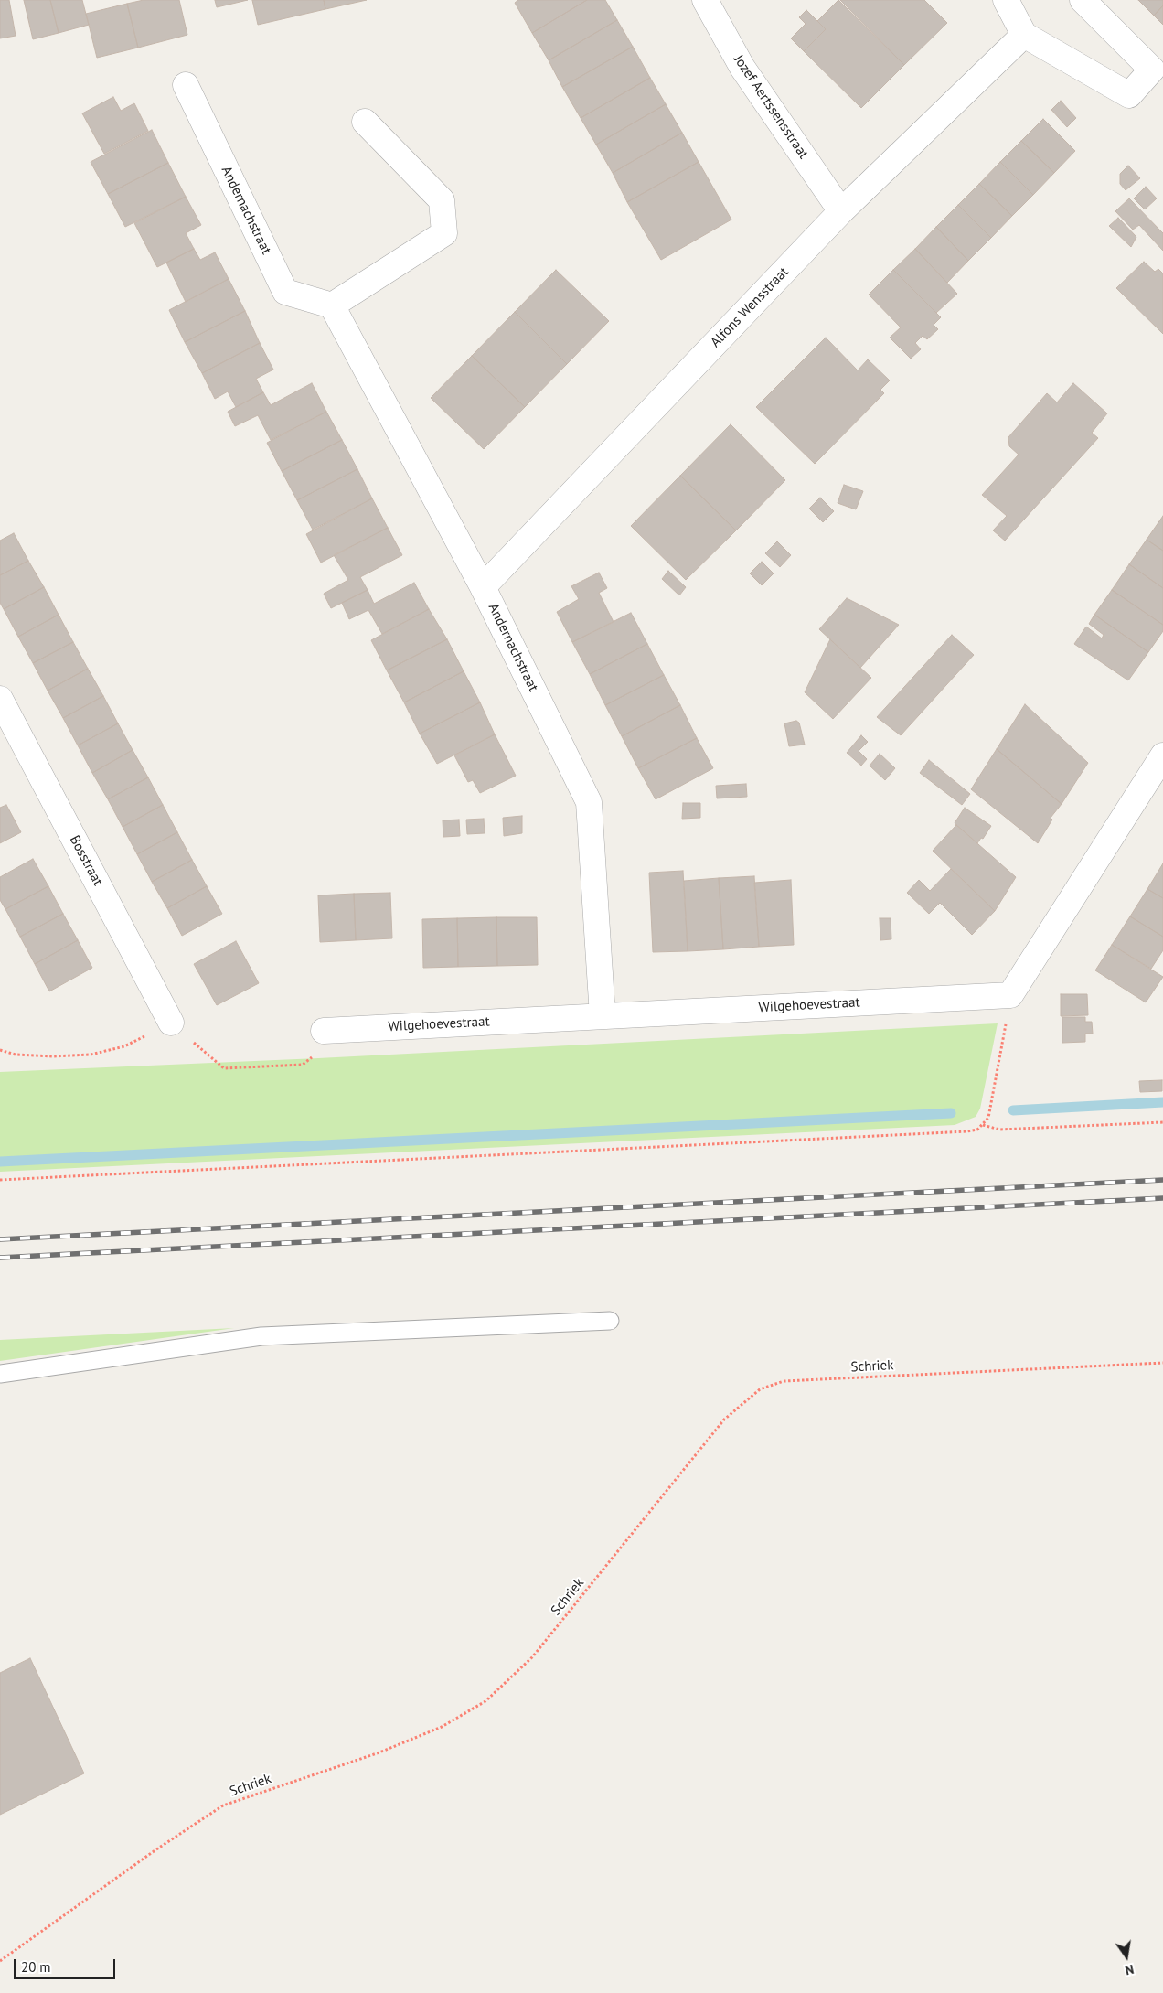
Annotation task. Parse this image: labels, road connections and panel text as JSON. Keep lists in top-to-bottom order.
{
  "streets": {
    "street": [
      "Jozef Aertssensstraat",
      "Andernachstraat",
      "Alfons Wensstraat",
      "Bosstraat",
      "Wilgehoevestraat"
    ],
    "path": ["Schriek"]
  },
  "crossings": [
    ["Jozef Aertssensstraat", "Alfons Wensstraat"],
    ["Andernachstraat", "Alfons Wensstraat"],
    ["Andernachstraat", "Wilgehoevestraat"]
  ],
  "scale_bar": "20 m",
  "north": "bottom"
}
